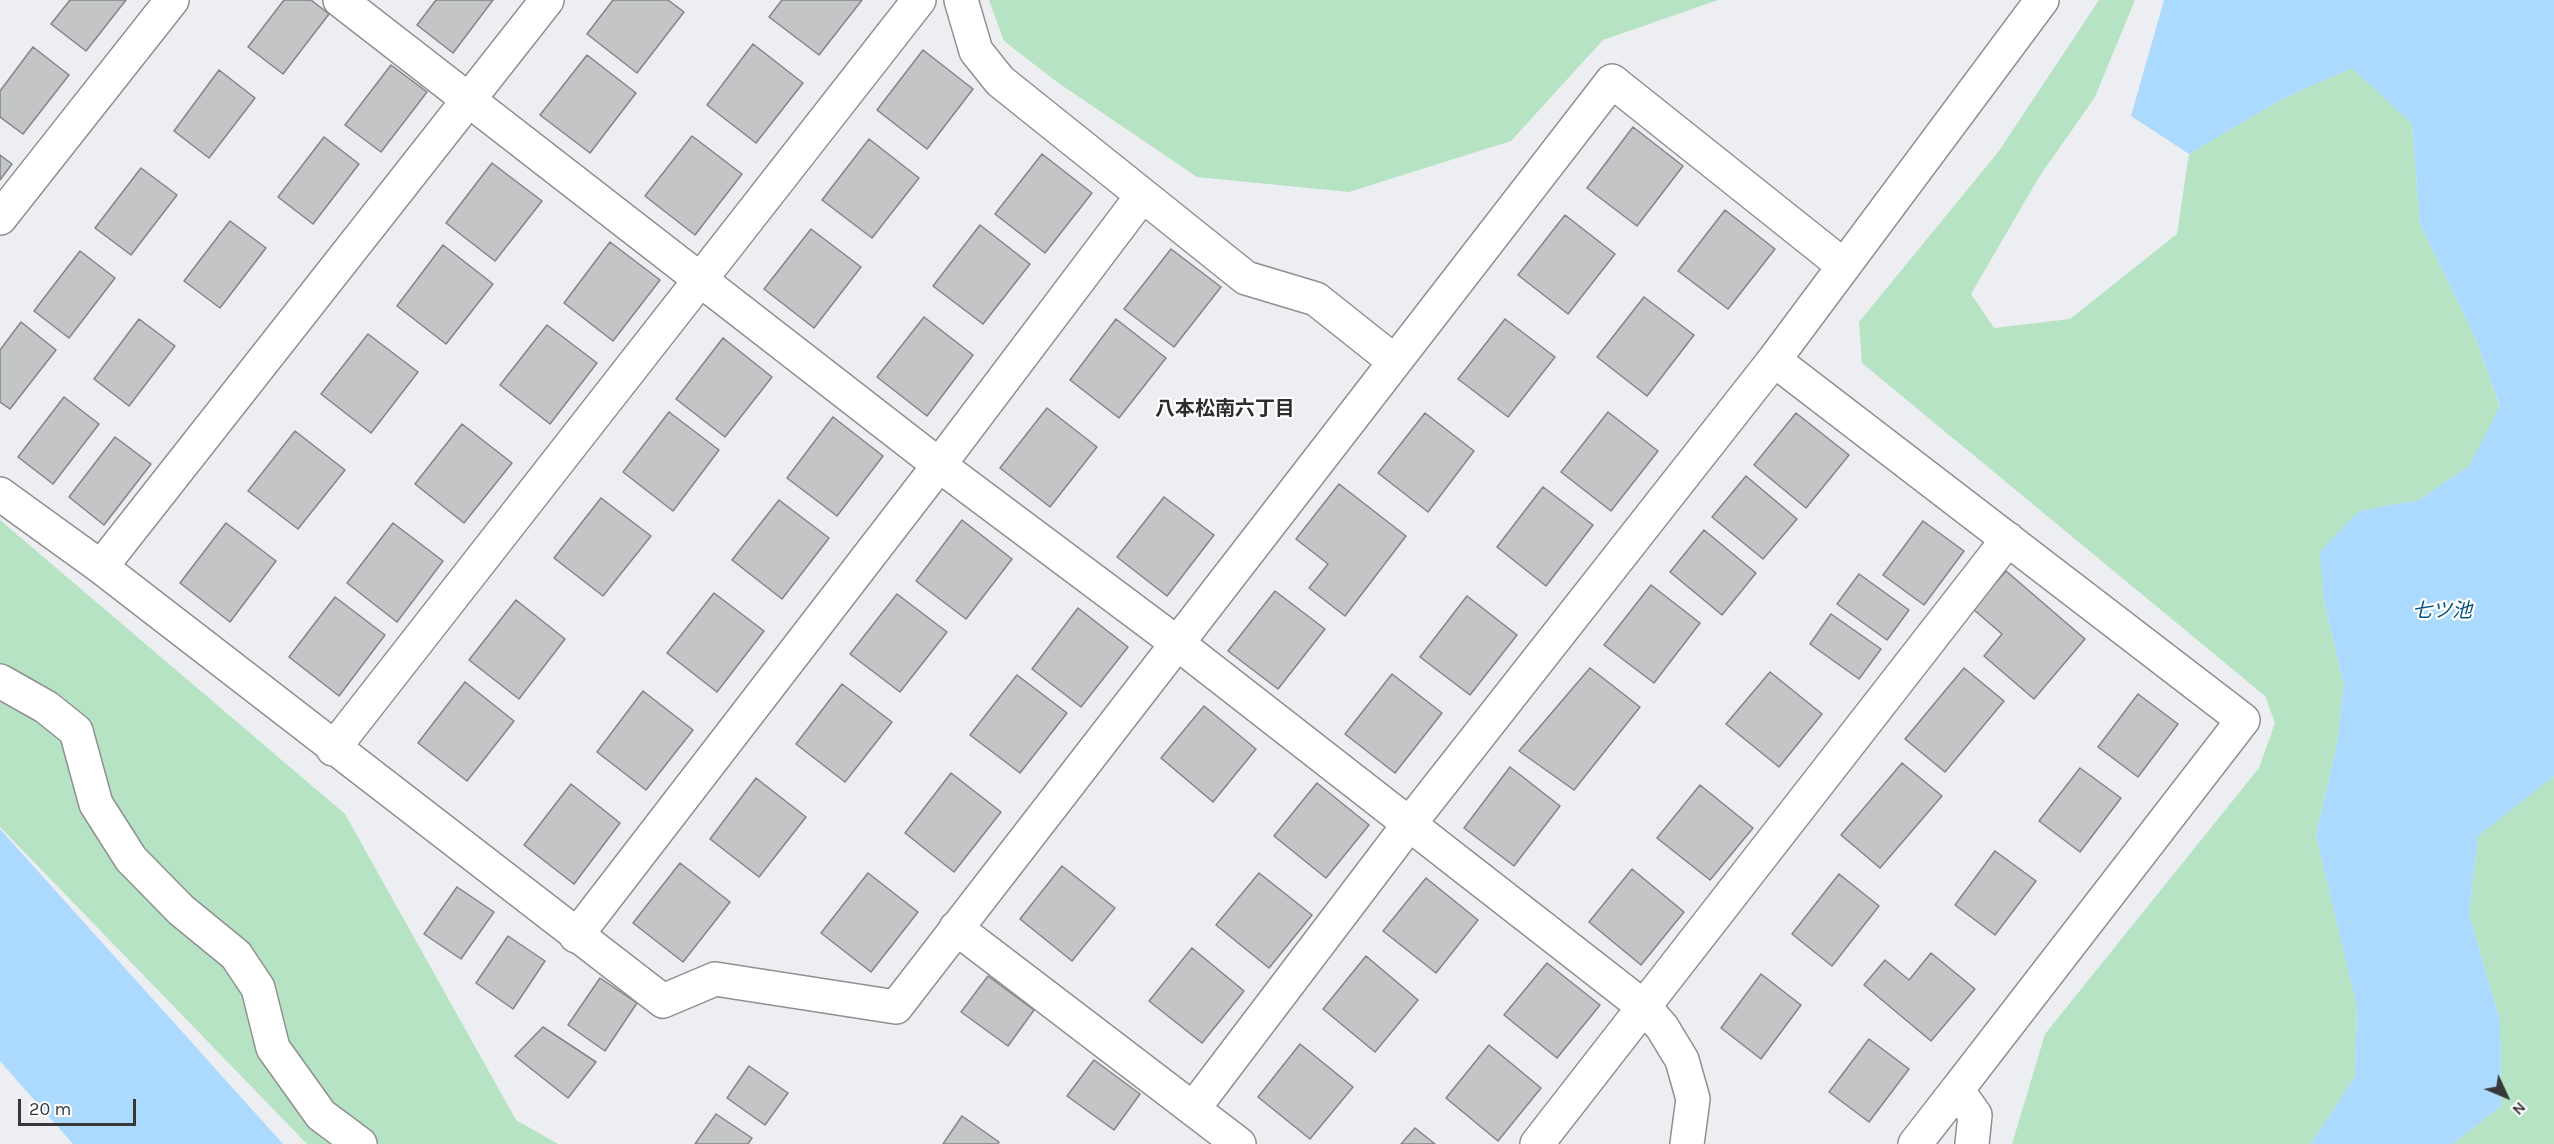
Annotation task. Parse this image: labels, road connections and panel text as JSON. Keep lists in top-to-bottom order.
{
  "districts": ["八本松南六丁目"],
  "water": ["七ツ池"],
  "scale_bar": "20 m",
  "north": "bottom right"
}
